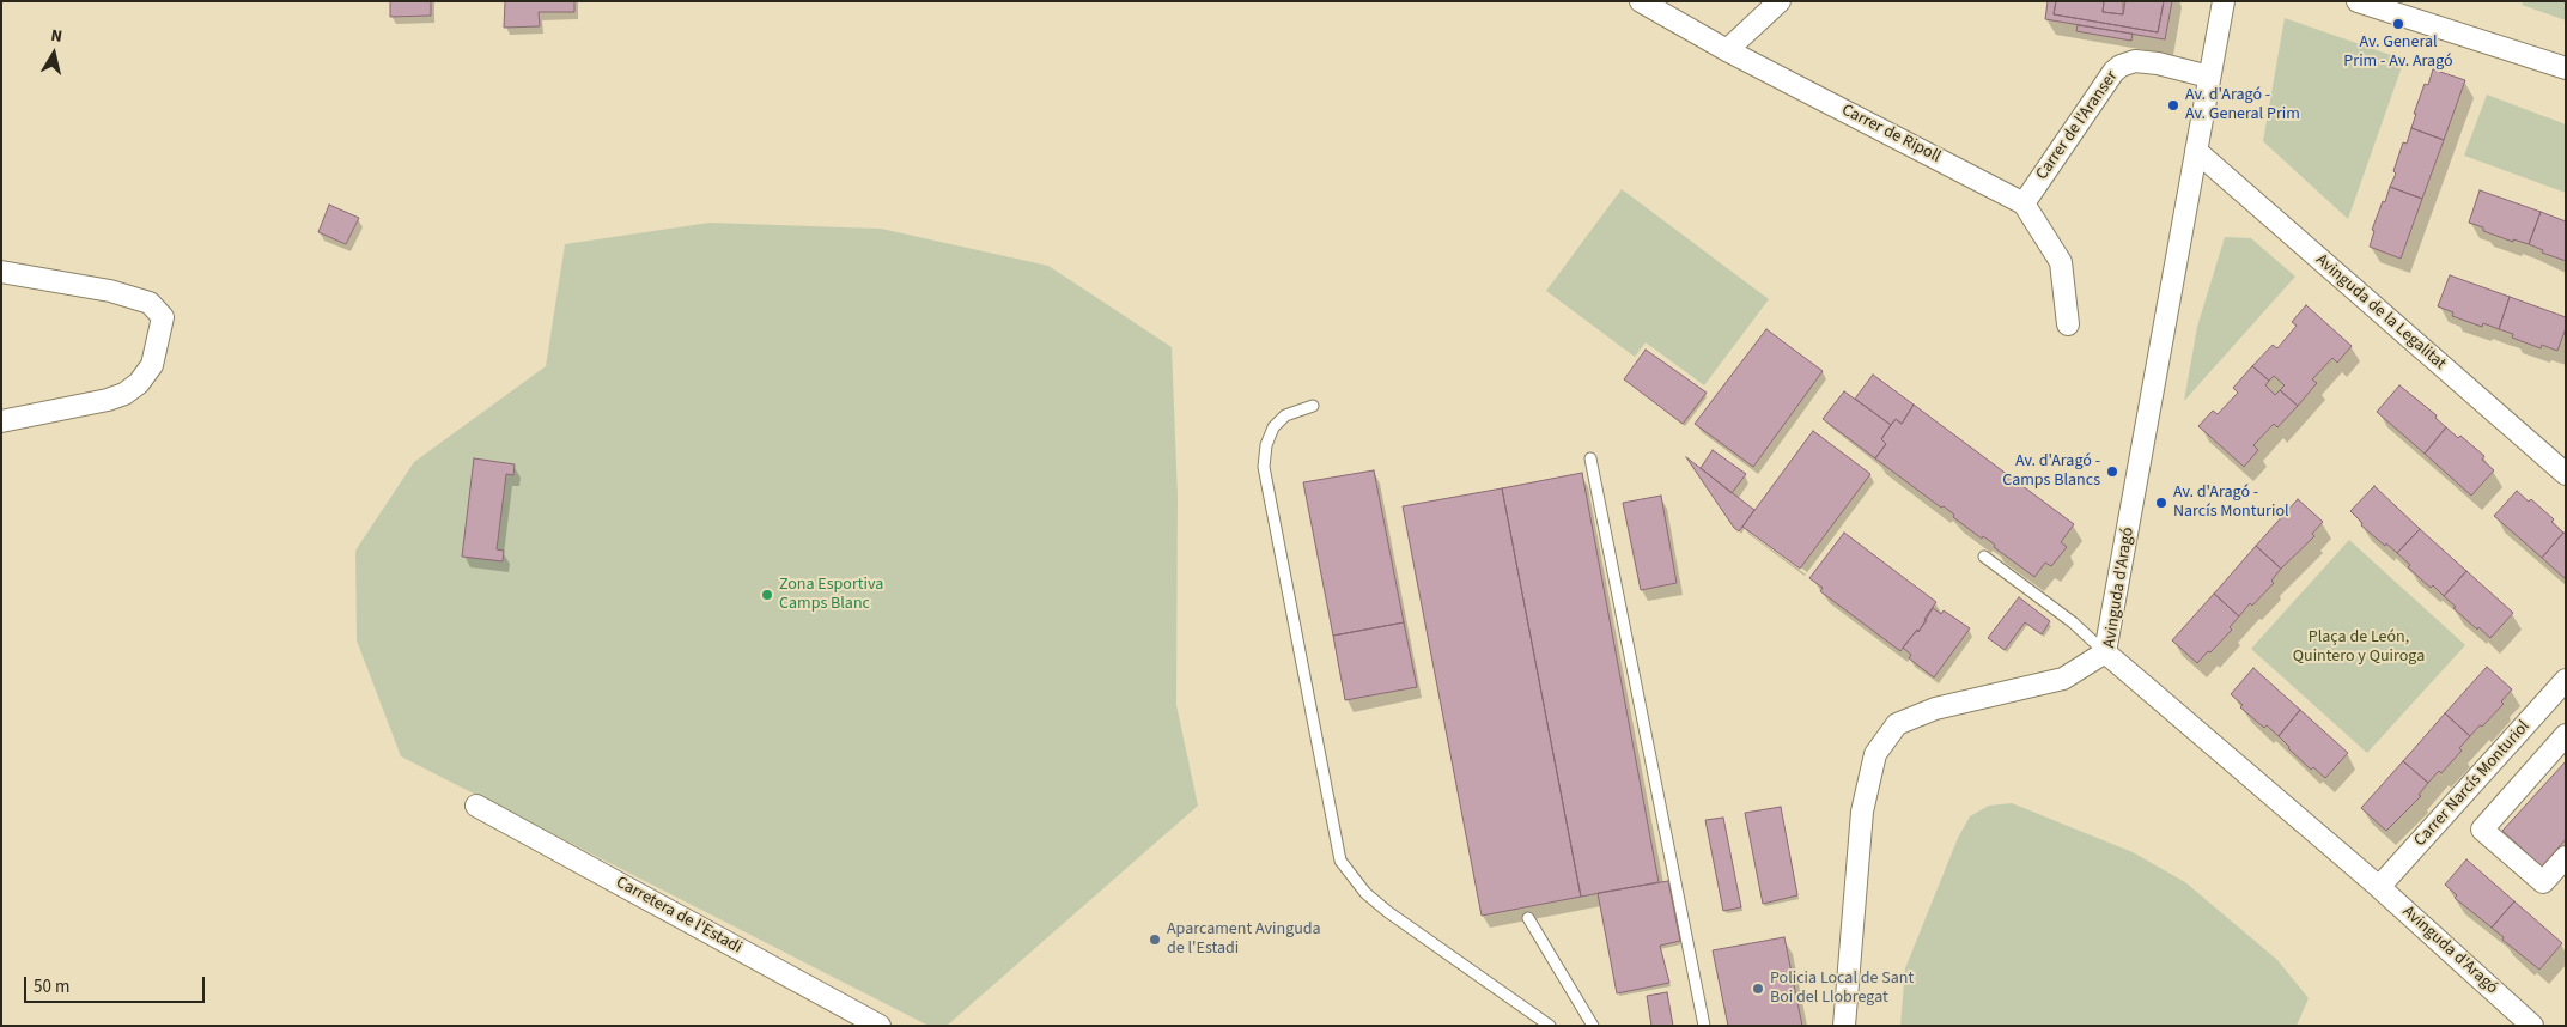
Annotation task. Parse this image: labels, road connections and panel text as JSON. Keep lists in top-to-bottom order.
{
  "streets": {
    "street": [
      "Carrer de l'Aranser",
      "Carrer de Ripoll",
      "Avinguda de la Legalitat",
      "Avinguda d'Aragó",
      "Carrer Narcís Monturiol",
      "Carretera de l'Estadi"
    ]
  },
  "crossings": [
    ["Carrer de l'Aranser", "Carrer de Ripoll"],
    ["Carrer de l'Aranser", "Avinguda d'Aragó"],
    ["Avinguda de la Legalitat", "Avinguda d'Aragó"],
    ["Avinguda d'Aragó", "Carrer Narcís Monturiol"]
  ],
  "parks": ["Plaça de León, Quintero y Quiroga"],
  "places": [
    "Av. General Prim - Av. Aragó",
    "Av. d'Aragó - Av. General Prim",
    "Av. d'Aragó - Camps Blancs",
    "Av. d'Aragó - Narcís Monturiol",
    "Zona Esportiva Camps Blanc",
    "Aparcament Avinguda de l'Estadi",
    "Policia Local de Sant Boi del Llobregat"
  ],
  "scale_bar": "50 m",
  "north": "top"
}
